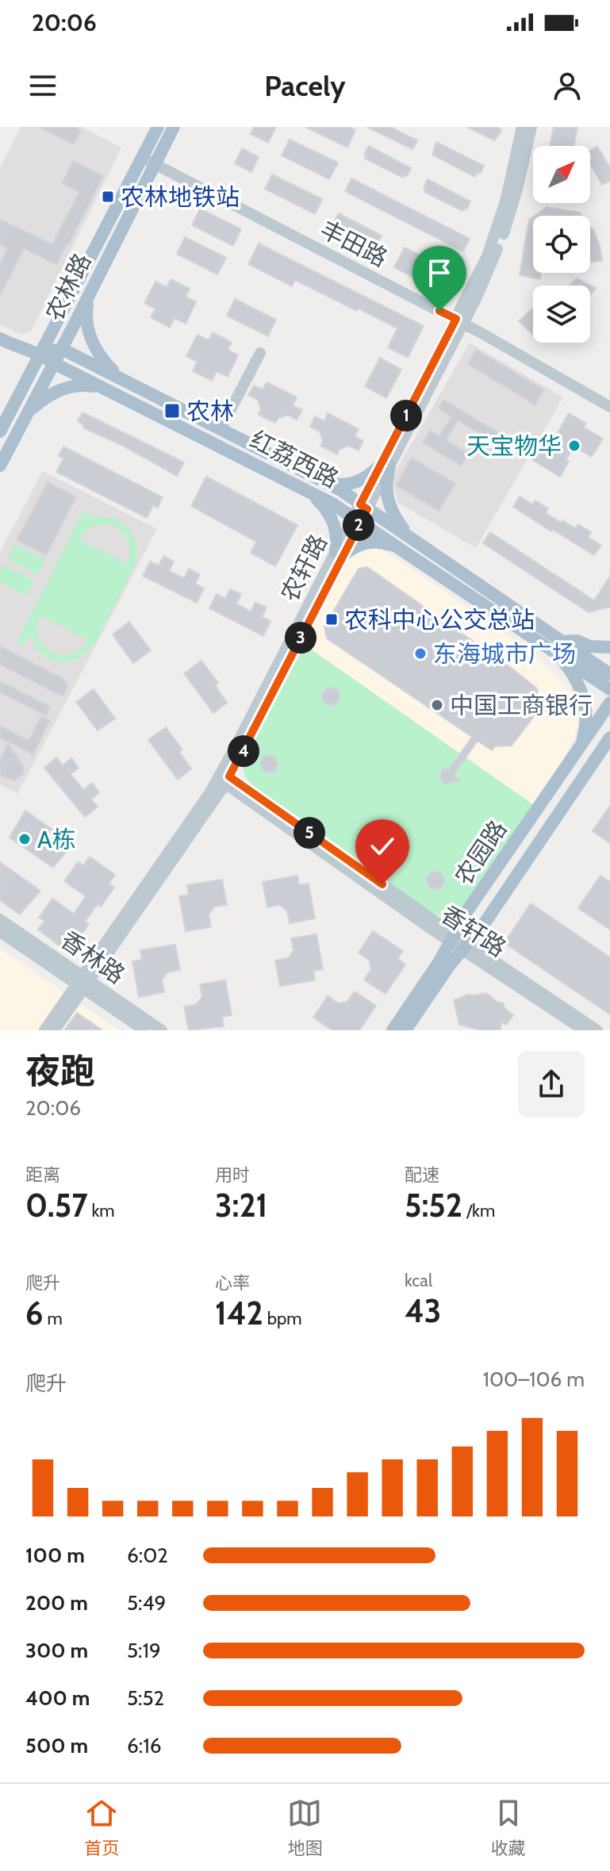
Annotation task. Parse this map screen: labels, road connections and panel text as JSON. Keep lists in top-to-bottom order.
{
  "streets": {
    "main road": ["农林路", "红荔西路", "农园路"],
    "street": [
      "丰田路",
      "农轩路",
      "香轩路",
      "香林路"
    ]
  },
  "crossings": [
    ["丰田路", "农林路"],
    ["丰田路", "农轩路"],
    ["农林路", "红荔西路"],
    ["红荔西路", "农轩路"],
    ["农轩路", "香轩路"],
    ["农轩路", "香林路"],
    ["农园路", "香轩路"]
  ],
  "places": {
    "transit": ["农林地铁站", "农林", "农科中心公交总站"],
    "other": [
      "天宝物华",
      "东海城市广场",
      "中国工商银行",
      "A栋"
    ]
  },
  "north": "top right",
  "page": {
    "status": "20:06",
    "header": "Pacely",
    "pins": [
      "1",
      "2",
      "3",
      "4",
      "5"
    ],
    "heading": ["夜跑", "20:06"],
    "stats": [
      ["距离", "0.57 km"],
      ["用时", "3:21"],
      ["配速", "5:52 /km"],
      ["爬升", "6 m"],
      ["心率", "142 bpm"],
      ["kcal", "43"]
    ],
    "chart": ["爬升", "100–106 m"],
    "list": [
      {
        "name": "100 m",
        "note": "6:02"
      },
      {
        "name": "200 m",
        "note": "5:49"
      },
      {
        "name": "300 m",
        "note": "5:19"
      },
      {
        "name": "400 m",
        "note": "5:52"
      },
      {
        "name": "500 m",
        "note": "6:16"
      }
    ],
    "tabs": ["首页", "地图", "收藏"]
  }
}
